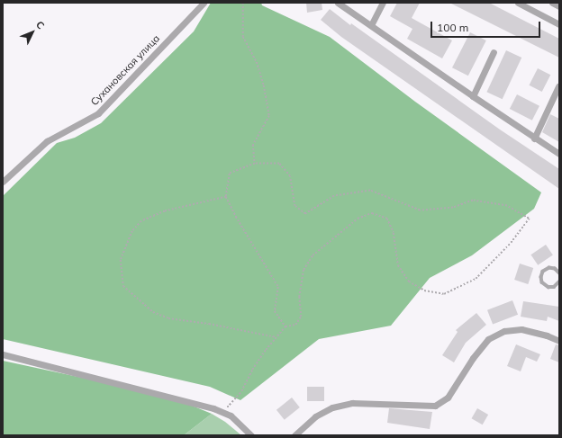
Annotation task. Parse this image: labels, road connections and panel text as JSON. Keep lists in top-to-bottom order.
{
  "streets": {
    "street": ["Сухановская улица"]
  },
  "scale_bar": "100 m",
  "north": "top right"
}
